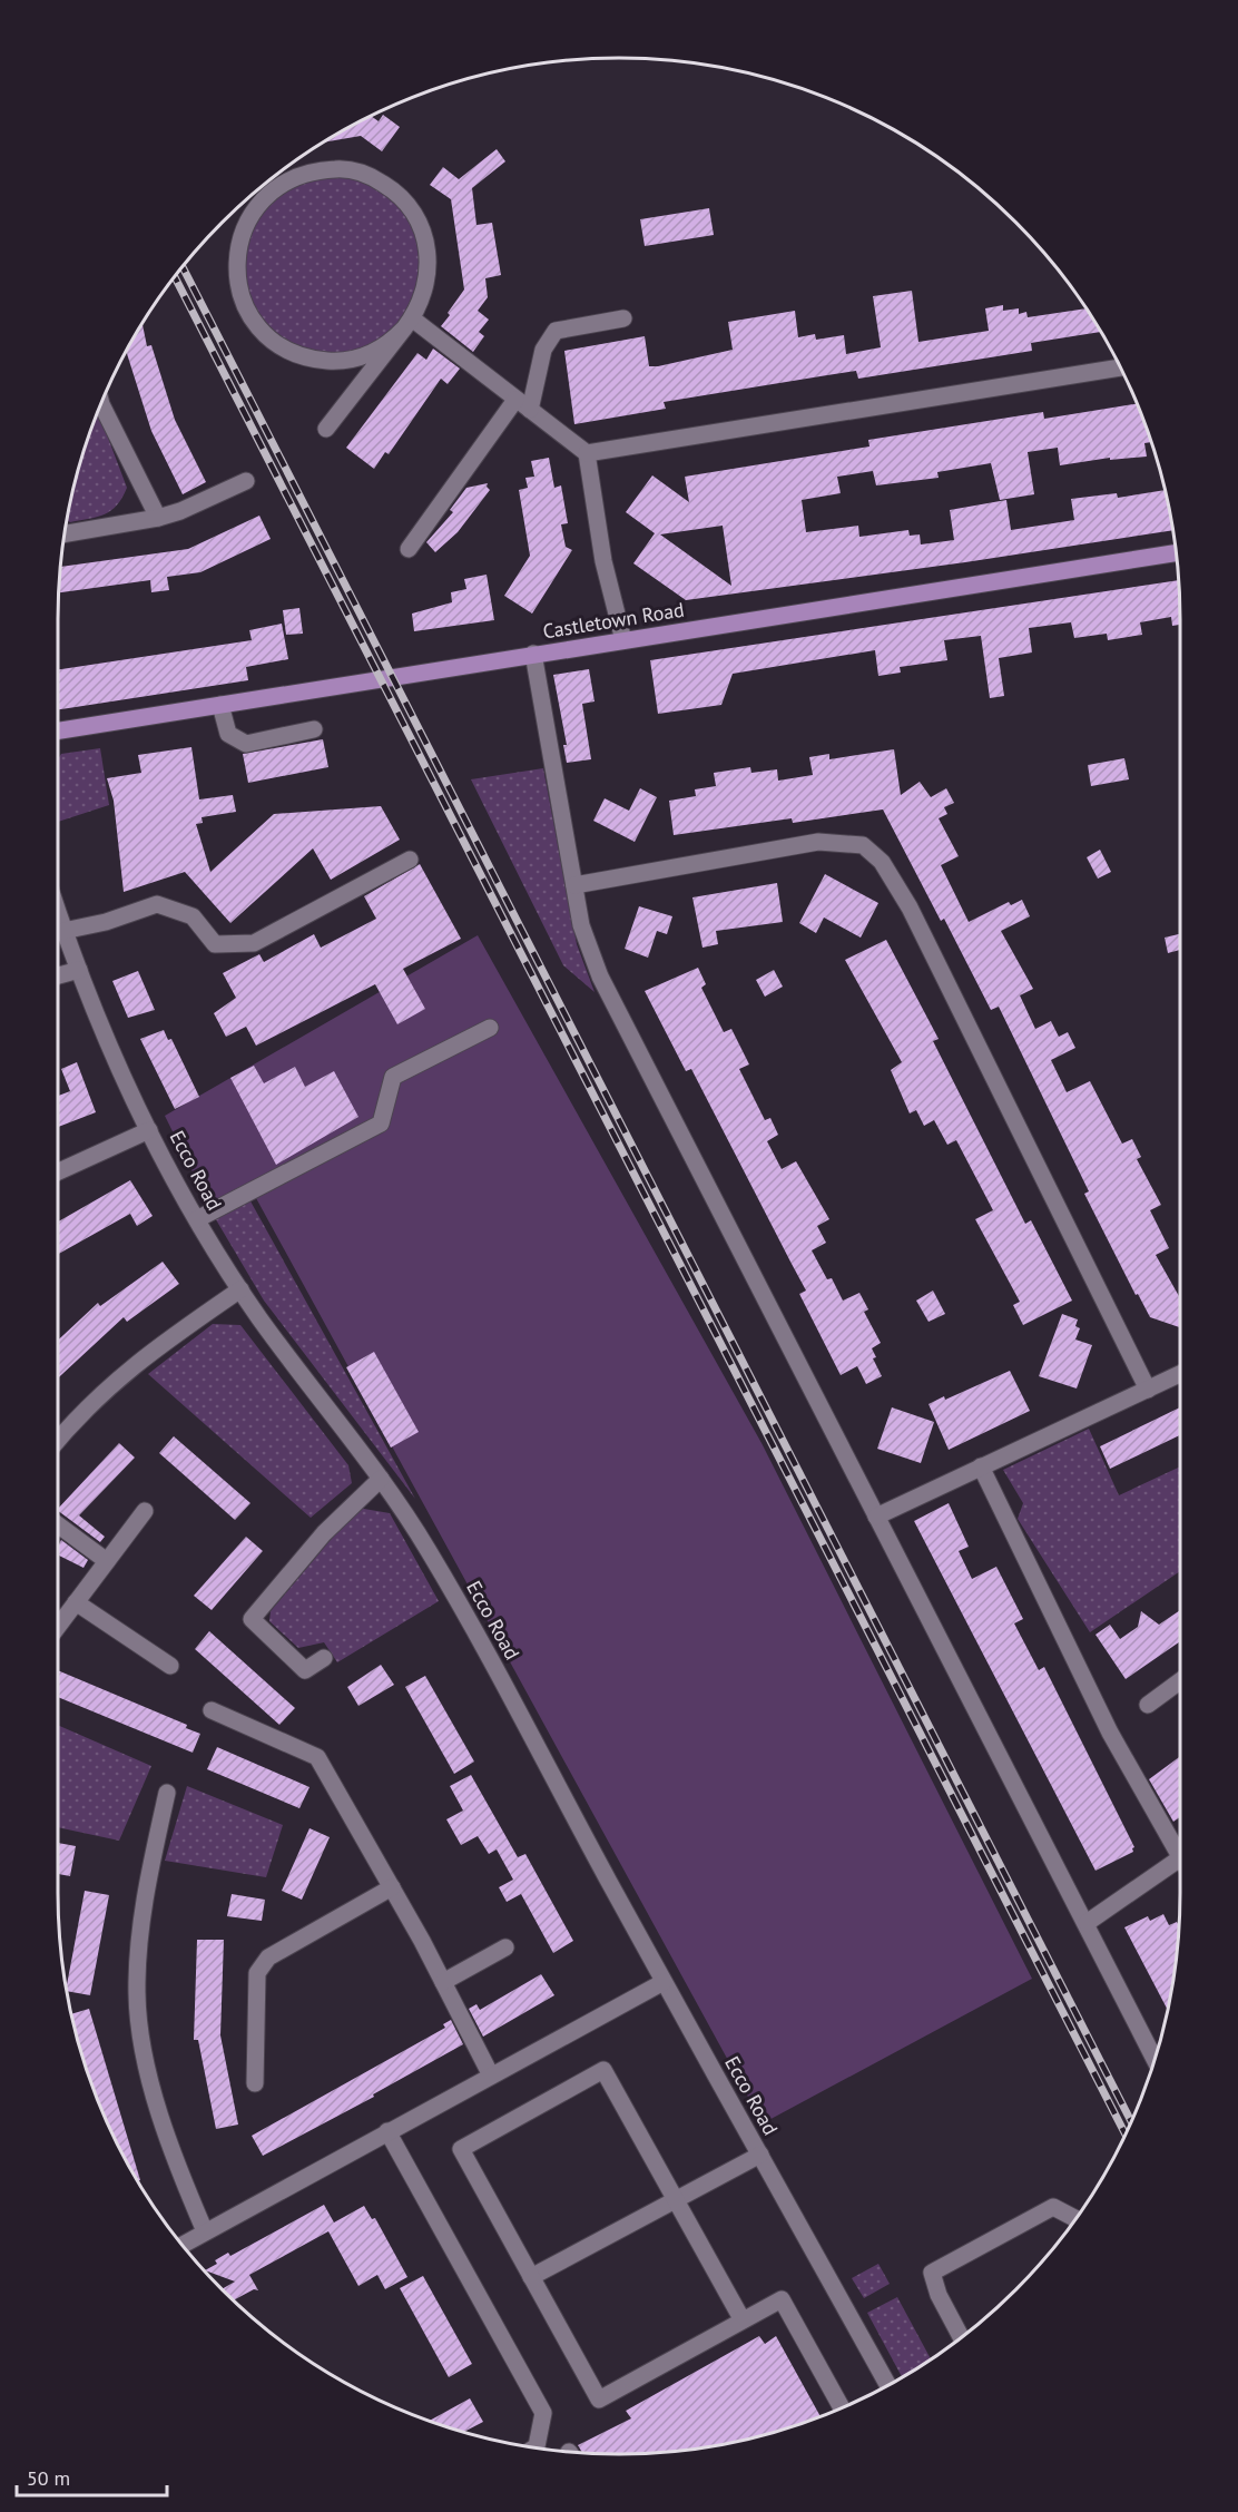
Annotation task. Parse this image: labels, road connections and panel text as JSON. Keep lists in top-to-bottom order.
{
  "streets": {
    "main road": ["Castletown Road"],
    "street": ["Ecco Road"]
  },
  "scale_bar": "50 m"
}
